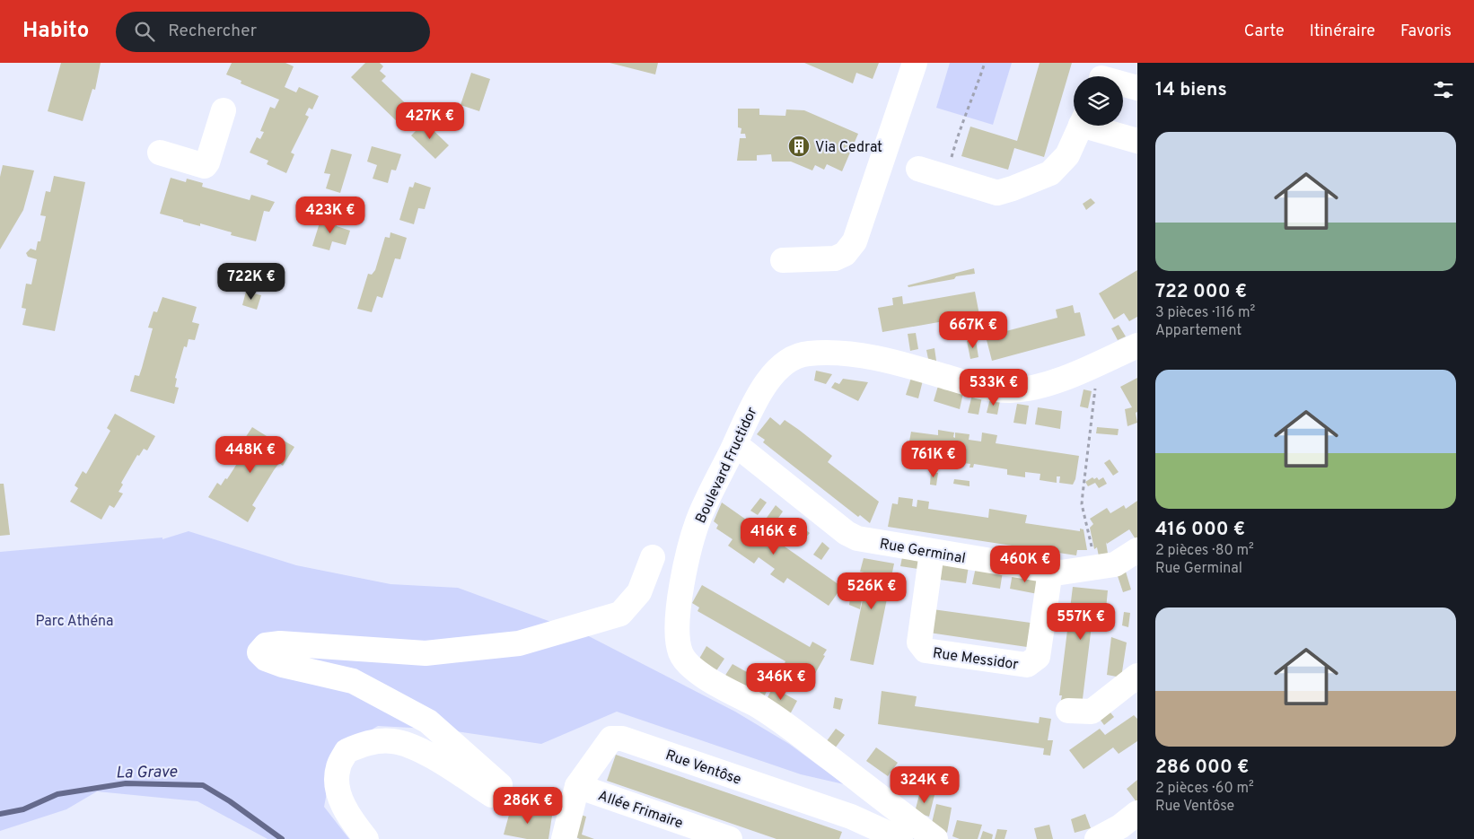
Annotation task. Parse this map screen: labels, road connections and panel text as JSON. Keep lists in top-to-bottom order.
{
  "streets": {
    "street": [
      "Boulevard Fructidor",
      "Rue Germinal",
      "Rue Messidor",
      "Rue Ventôse",
      "Allée Frimaire"
    ]
  },
  "crossings": [
    ["Boulevard Fructidor", "Rue Germinal"],
    ["Rue Germinal", "Rue Messidor"],
    ["Rue Ventôse", "Allée Frimaire"]
  ],
  "water": ["La Grave"],
  "parks": ["Parc Athéna"],
  "places": {
    "building": ["Via Cedrat"]
  },
  "page": {
    "header": "Habito",
    "search": "Rechercher",
    "nav": ["Carte", "Itinéraire", "Favoris"],
    "heading": "14 biens",
    "price": [
      "427K €",
      "423K €",
      "722K €",
      "667K €",
      "533K €",
      "448K €",
      "761K €",
      "416K €",
      "460K €",
      "526K €",
      "557K €",
      "346K €",
      "324K €",
      "286K €"
    ],
    "list": [
      {
        "name": "722 000 €",
        "note": "3 pièces · 116 m² · Appartement"
      },
      {
        "name": "416 000 €",
        "note": "2 pièces · 80 m² · Rue Germinal"
      },
      {
        "name": "286 000 €",
        "note": "2 pièces · 60 m² · Rue Ventôse"
      }
    ]
  }
}
